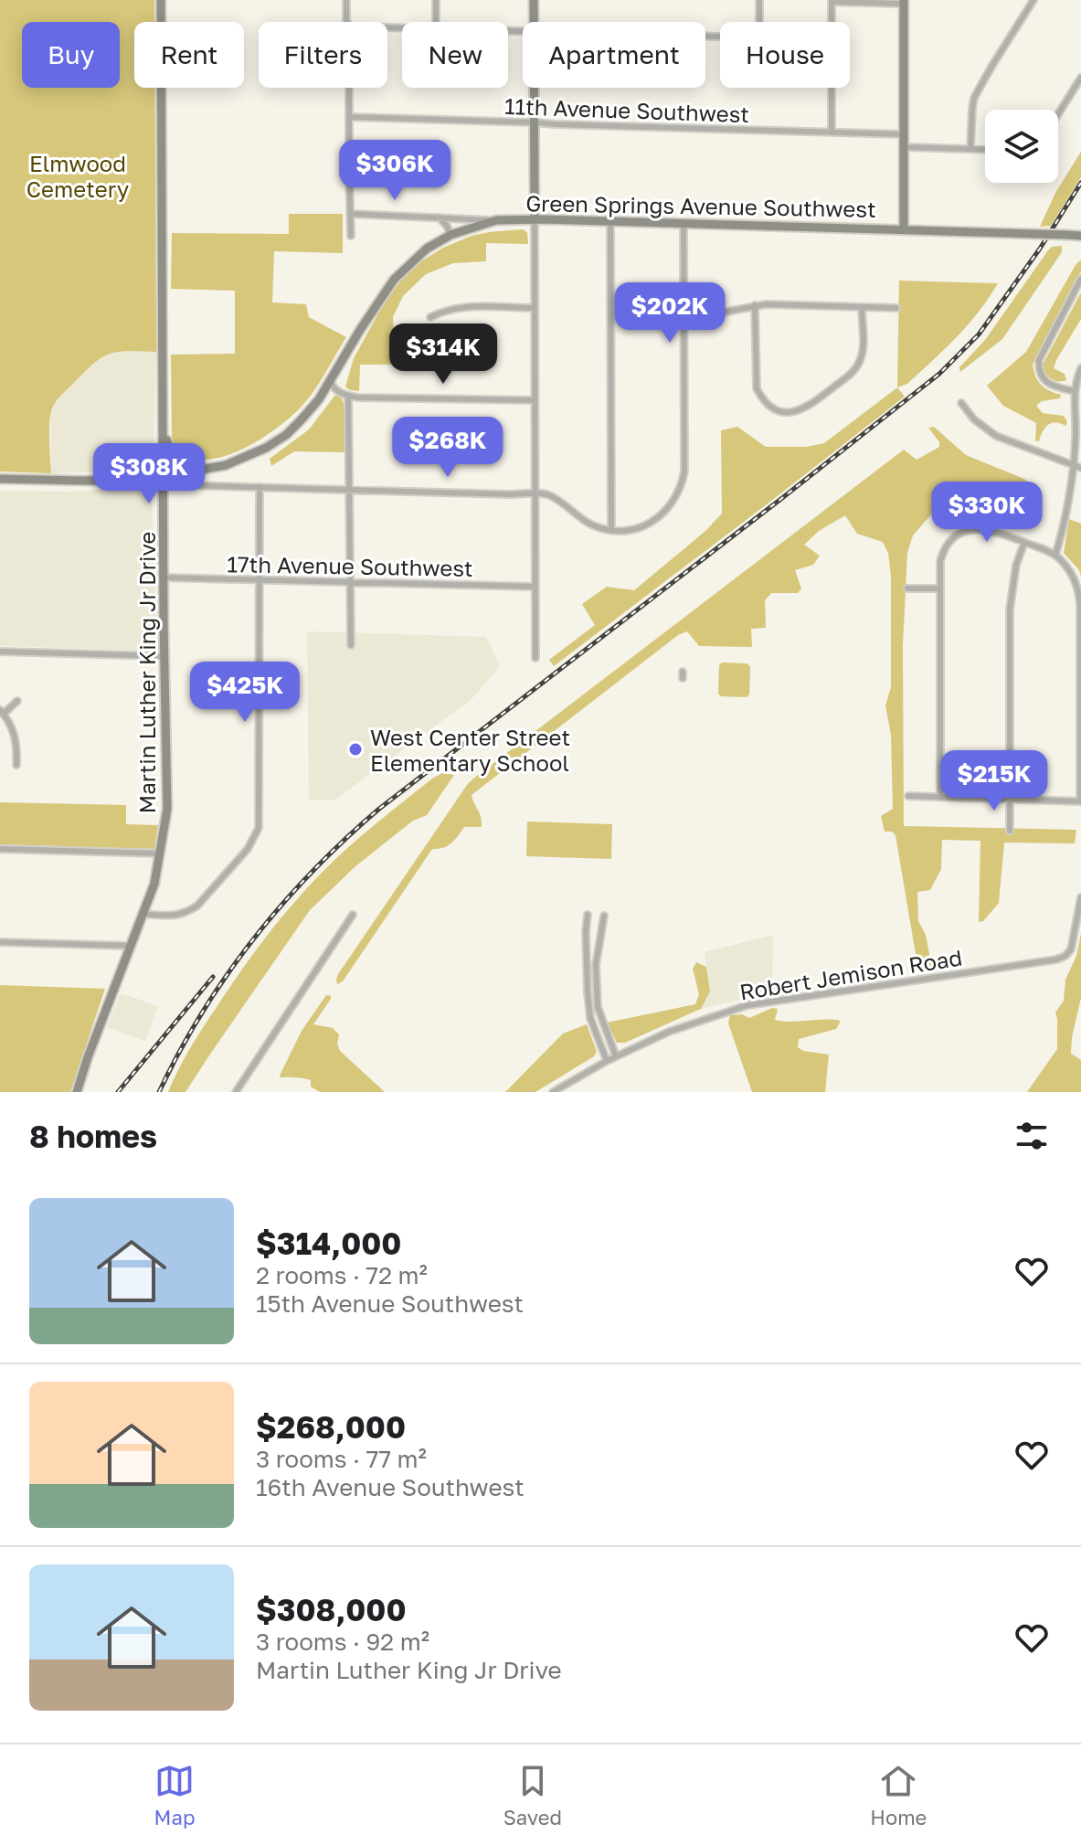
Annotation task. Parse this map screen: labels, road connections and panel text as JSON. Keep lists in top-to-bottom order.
{
  "streets": {
    "main road": ["Green Springs Avenue Southwest", "Martin Luther King Jr Drive"],
    "street": ["11th Avenue Southwest", "17th Avenue Southwest", "Robert Jemison Road"]
  },
  "crossings": [
    ["Green Springs Avenue Southwest", "Martin Luther King Jr Drive"],
    ["17th Avenue Southwest", "Martin Luther King Jr Drive"]
  ],
  "parks": ["Elmwood Cemetery"],
  "places": ["West Center Street Elementary School"],
  "page": {
    "chip": [
      "Buy",
      "Rent",
      "Filters",
      "New",
      "Apartment",
      "House"
    ],
    "price": [
      "$306K",
      "$202K",
      "$314K",
      "$268K",
      "$308K",
      "$330K",
      "$425K",
      "$215K"
    ],
    "heading": "8 homes",
    "list": [
      {
        "name": "$314,000",
        "note": "2 rooms · 72 m² · 15th Avenue Southwest"
      },
      {
        "name": "$268,000",
        "note": "3 rooms · 77 m² · 16th Avenue Southwest"
      },
      {
        "name": "$308,000",
        "note": "3 rooms · 92 m² · Martin Luther King Jr Drive"
      }
    ],
    "tabs": ["Map", "Saved", "Home"]
  }
}
